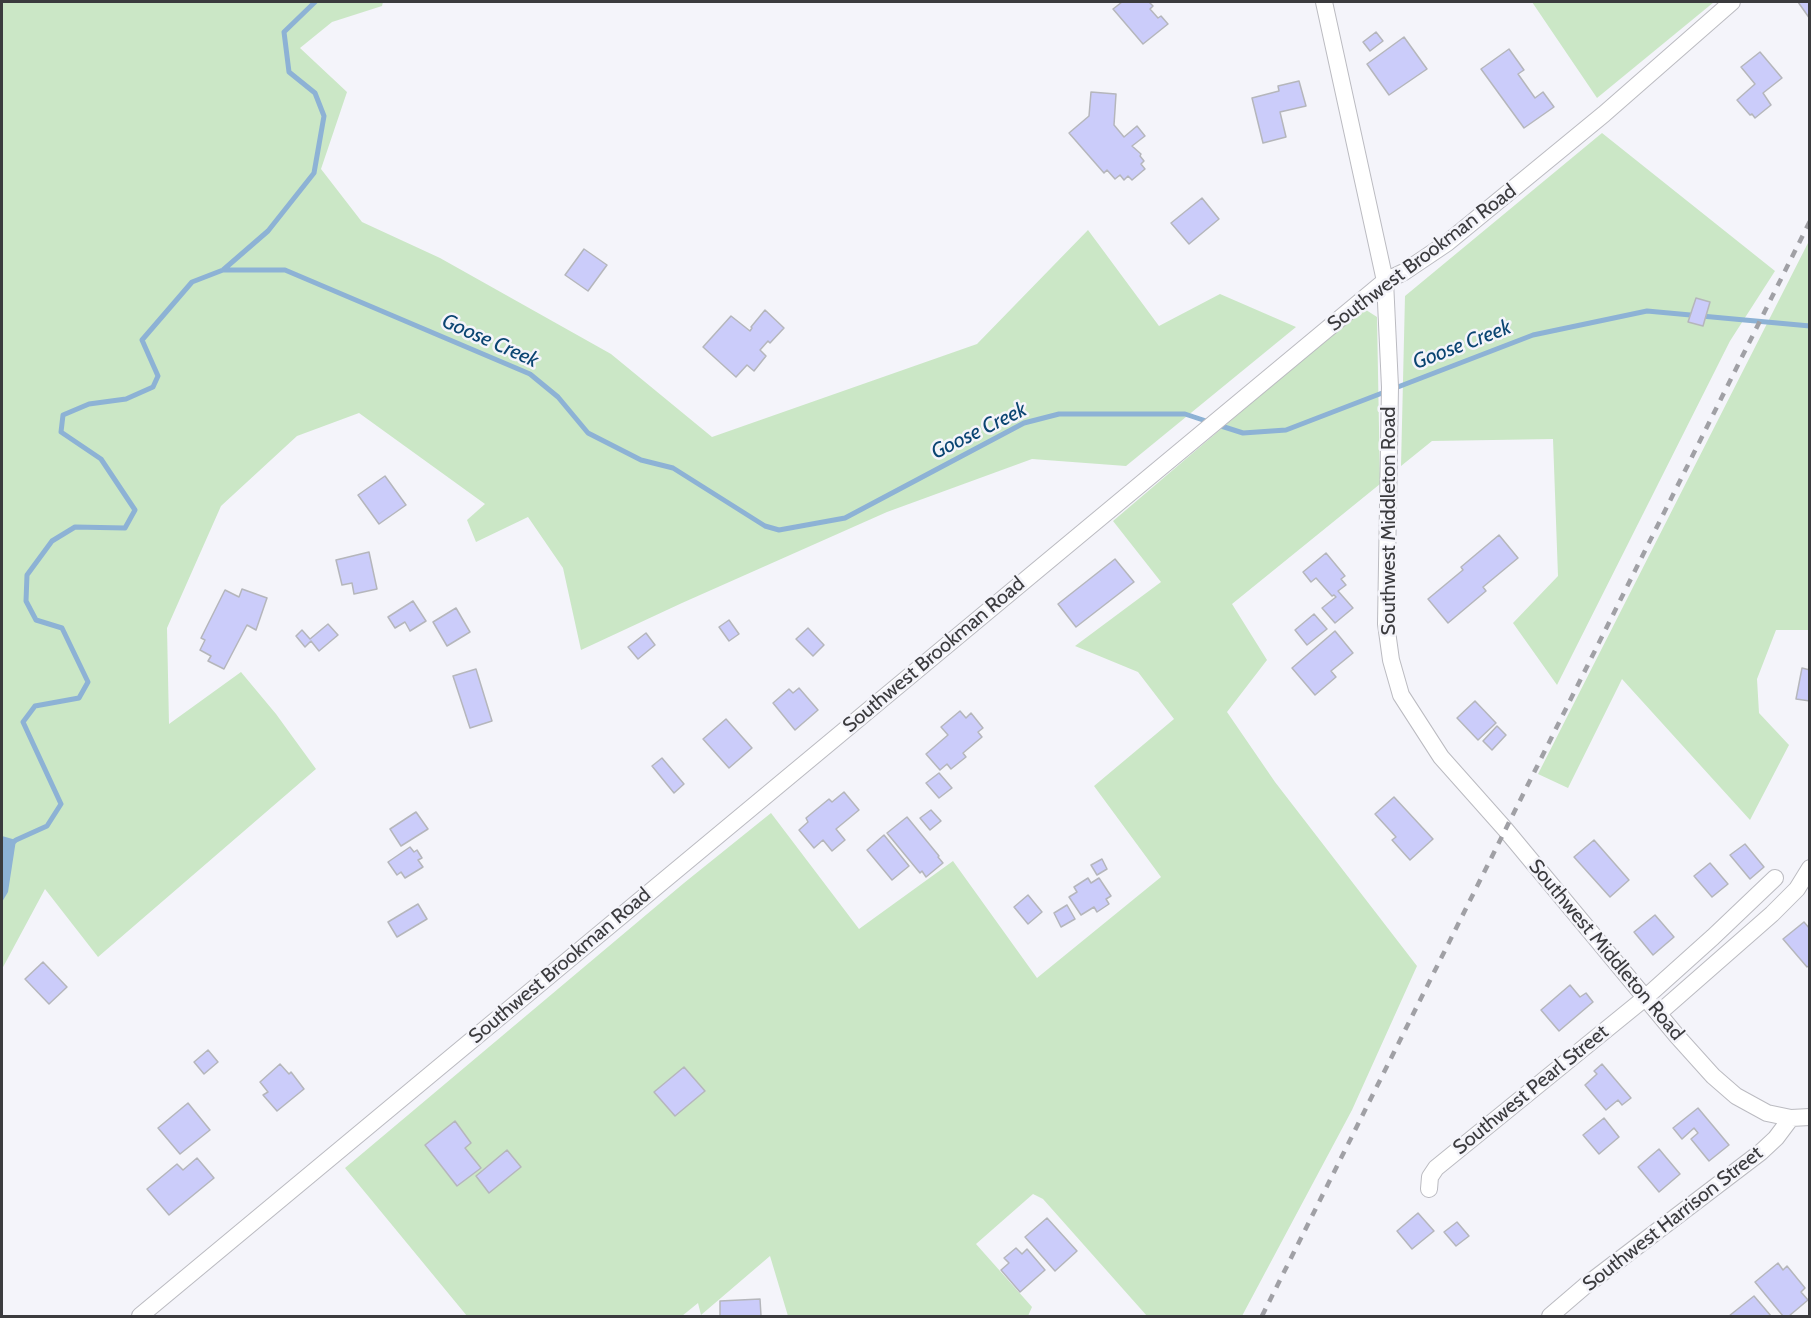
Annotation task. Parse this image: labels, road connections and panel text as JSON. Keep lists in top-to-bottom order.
{
  "streets": {
    "street": [
      "Southwest Brookman Road",
      "Southwest Middleton Road",
      "Southwest Pearl Street",
      "Southwest Harrison Street"
    ]
  },
  "crossings": [
    ["Southwest Brookman Road", "Southwest Middleton Road"],
    ["Southwest Middleton Road", "Southwest Pearl Street"],
    ["Southwest Middleton Road", "Southwest Harrison Street"]
  ],
  "water": ["Goose Creek"]
}
